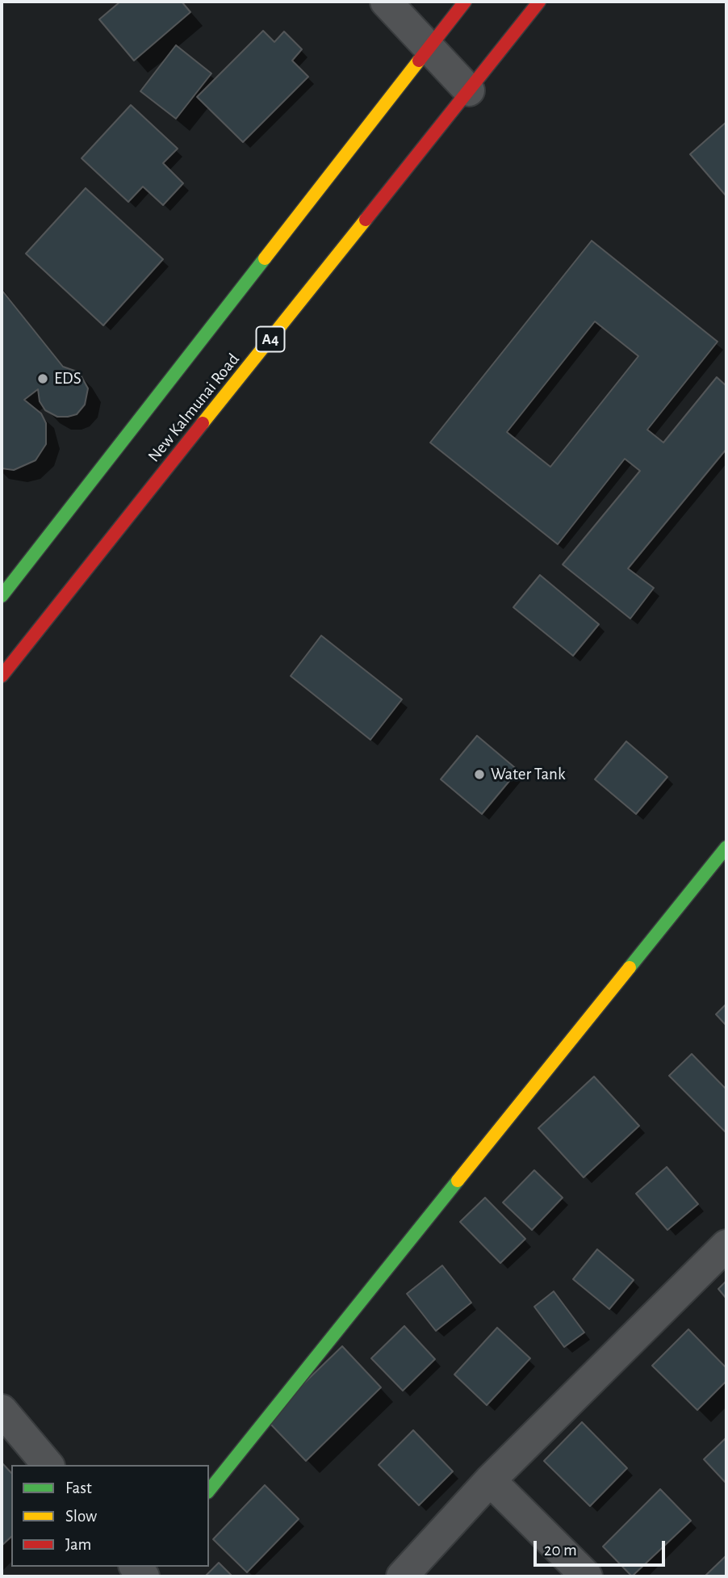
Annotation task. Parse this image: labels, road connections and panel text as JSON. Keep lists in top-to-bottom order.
{
  "streets": {
    "main road": ["A4", "New Kalmunai Road"]
  },
  "places": ["EDS", "Water Tank"],
  "legend": ["Fast", "Slow", "Jam"],
  "scale_bar": "20 m"
}
